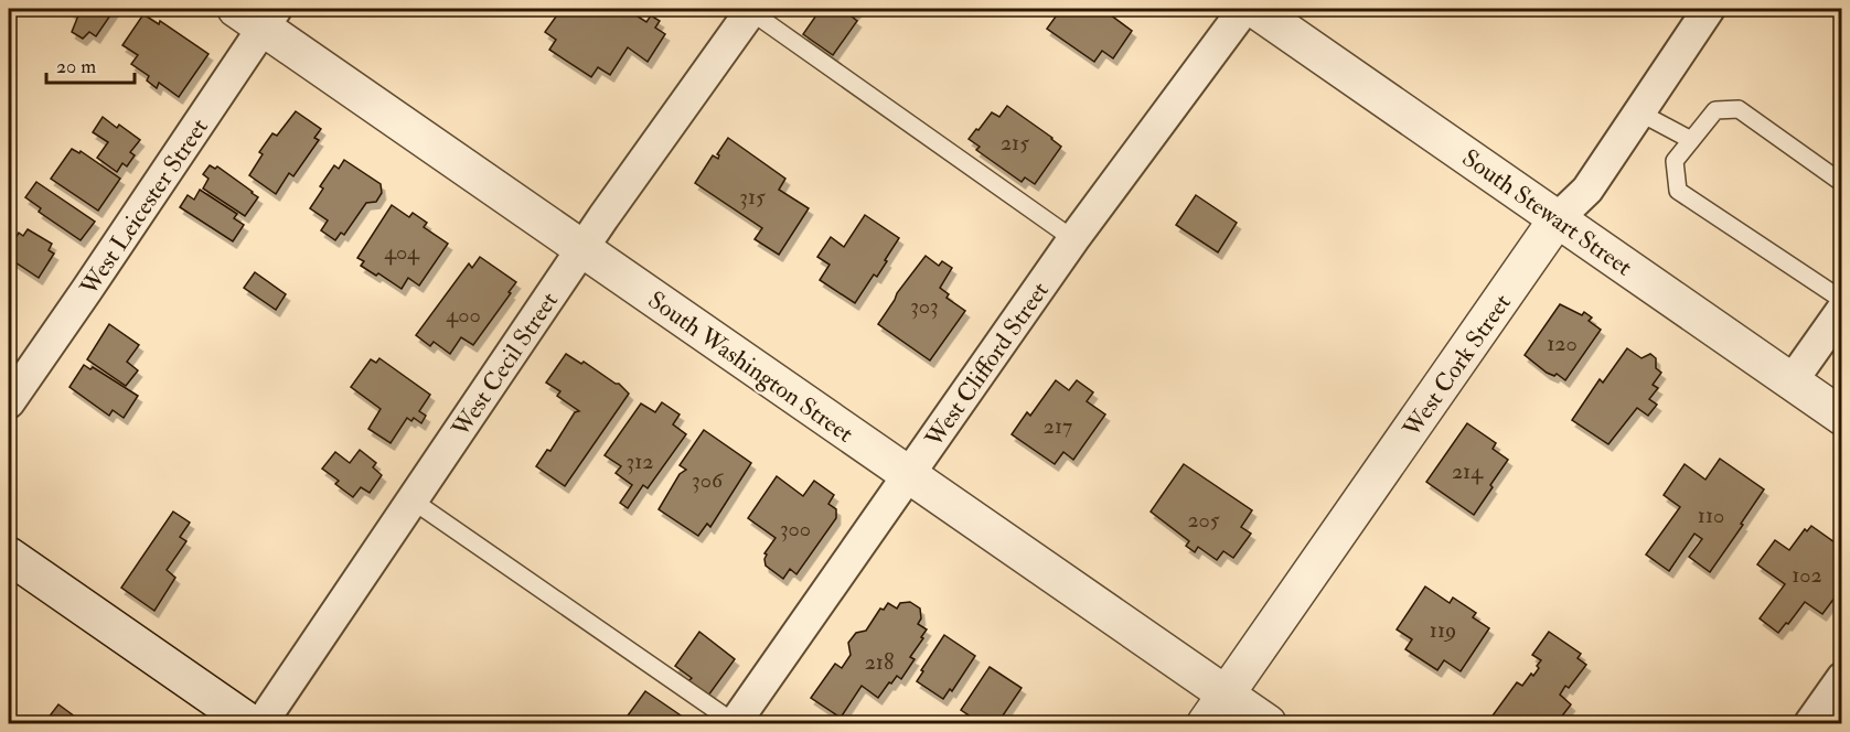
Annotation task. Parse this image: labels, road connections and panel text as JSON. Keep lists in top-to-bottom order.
{
  "streets": {
    "street": [
      "West Leicester Street",
      "South Stewart Street",
      "West Cecil Street",
      "West Clifford Street",
      "West Cork Street",
      "South Washington Street"
    ]
  },
  "crossings": [
    ["West Leicester Street", "South Washington Street"],
    ["South Stewart Street", "West Cork Street"],
    ["West Cecil Street", "South Washington Street"],
    ["West Clifford Street", "South Washington Street"],
    ["West Cork Street", "South Washington Street"]
  ],
  "house_numbers": [
    "215",
    "315",
    "404",
    "303",
    "400",
    "120",
    "217",
    "312",
    "214",
    "306",
    "110",
    "205",
    "300",
    "102",
    "119",
    "218"
  ],
  "scale_bar": "20 m"
}
